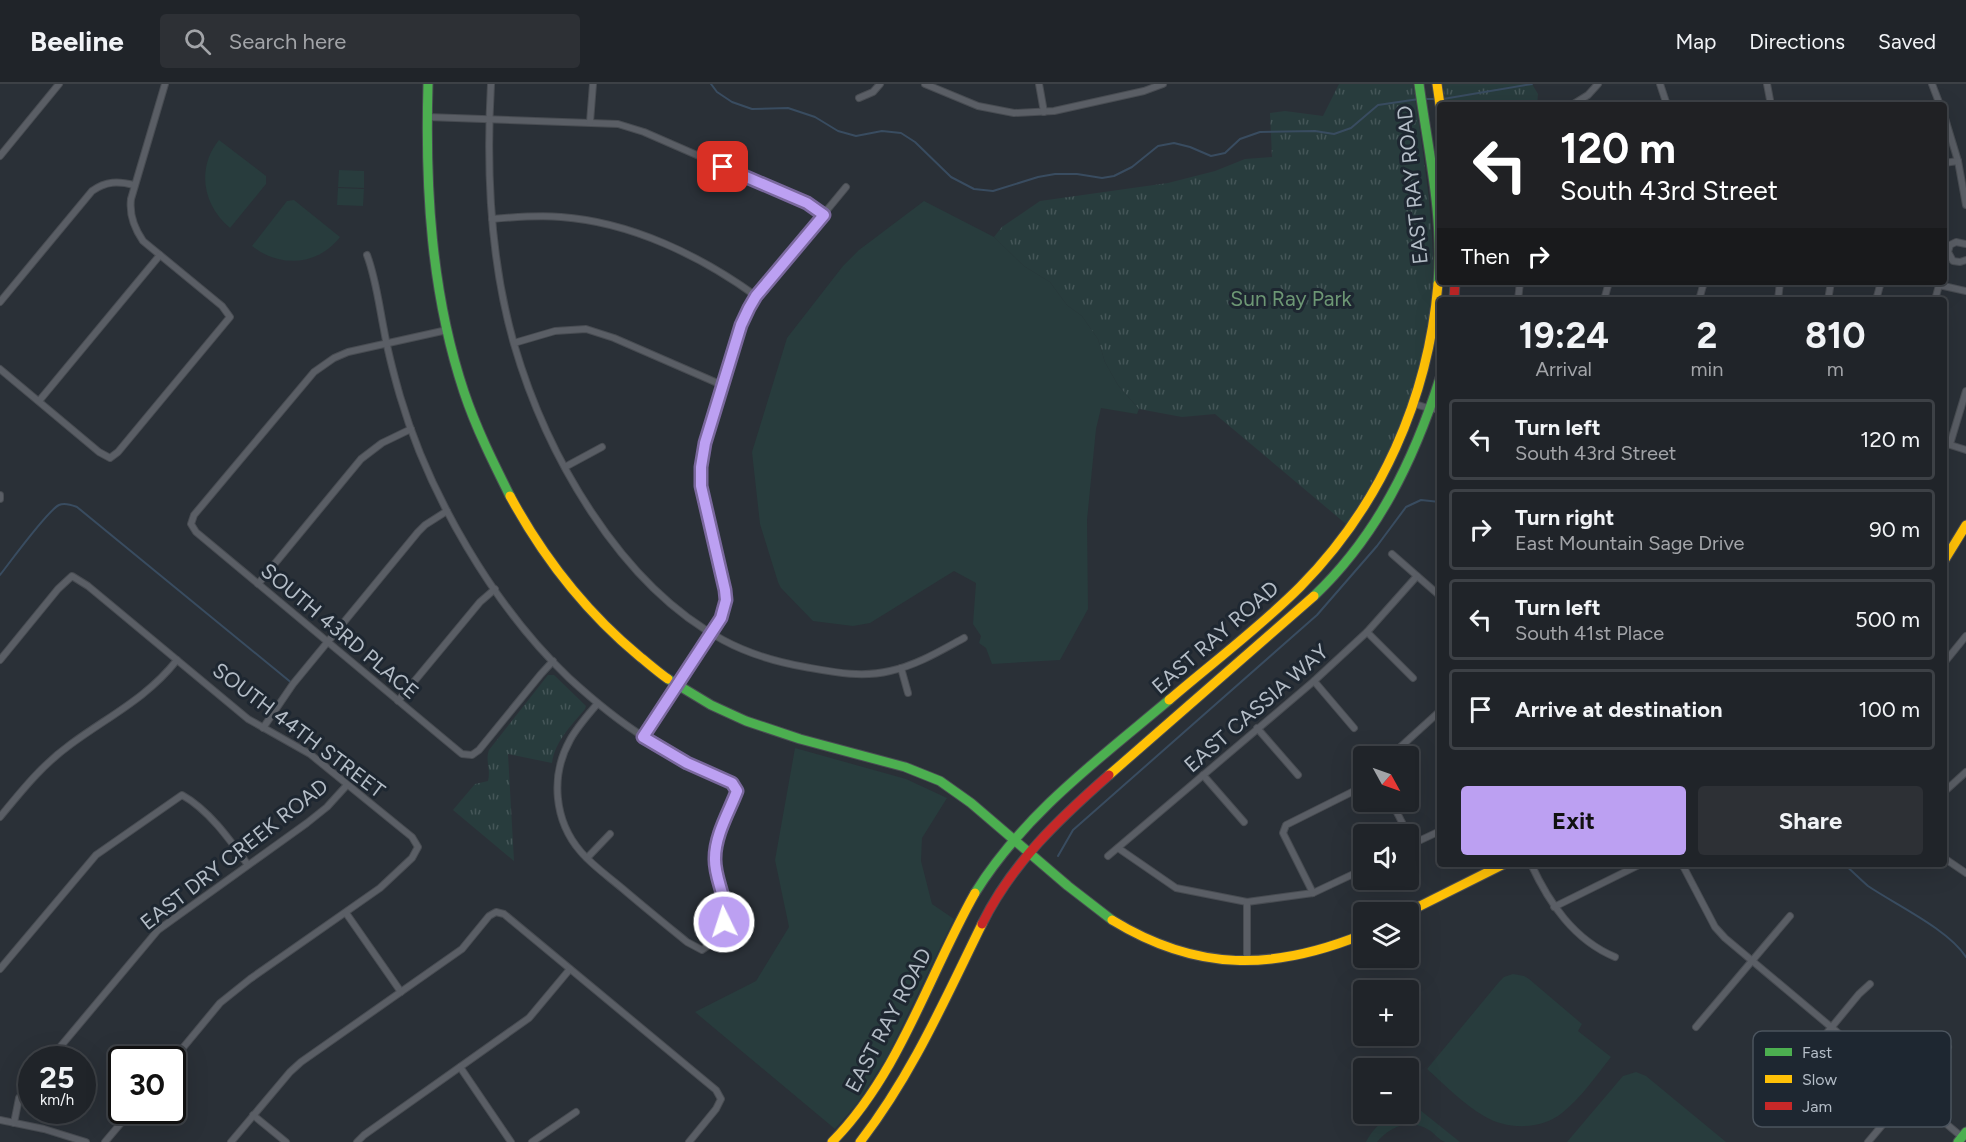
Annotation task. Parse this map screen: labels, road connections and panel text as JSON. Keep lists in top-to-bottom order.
{
  "streets": {
    "main road": ["EAST RAY ROAD"],
    "street": [
      "SOUTH 43RD PLACE",
      "EAST CASSIA WAY",
      "SOUTH 44TH STREET",
      "EAST DRY CREEK ROAD"
    ]
  },
  "crossings": [
    ["SOUTH 44TH STREET", "EAST DRY CREEK ROAD"]
  ],
  "parks": ["Sun Ray Park"],
  "legend": ["Fast", "Slow", "Jam"],
  "north": "bottom right",
  "page": {
    "header": "Beeline",
    "search": "Search here",
    "nav": ["Map", "Directions", "Saved"],
    "turn": ["120 m", "South 43rd Street"],
    "then": "Then",
    "eta": [
      "19:24",
      "Arrival",
      "2",
      "min",
      "810",
      "m"
    ],
    "list": [
      {
        "name": "Turn left",
        "note": "South 43rd Street",
        "value": "120 m"
      },
      {
        "name": "Turn right",
        "note": "East Mountain Sage Drive",
        "value": "90 m"
      },
      {
        "name": "Turn left",
        "note": "South 41st Place",
        "value": "500 m"
      },
      {
        "name": "Arrive at destination",
        "value": "100 m"
      }
    ],
    "map_buttons": ["+", "−"],
    "buttons": ["Exit", "Share"],
    "speed": "25 km/h",
    "limit": "30"
  }
}
